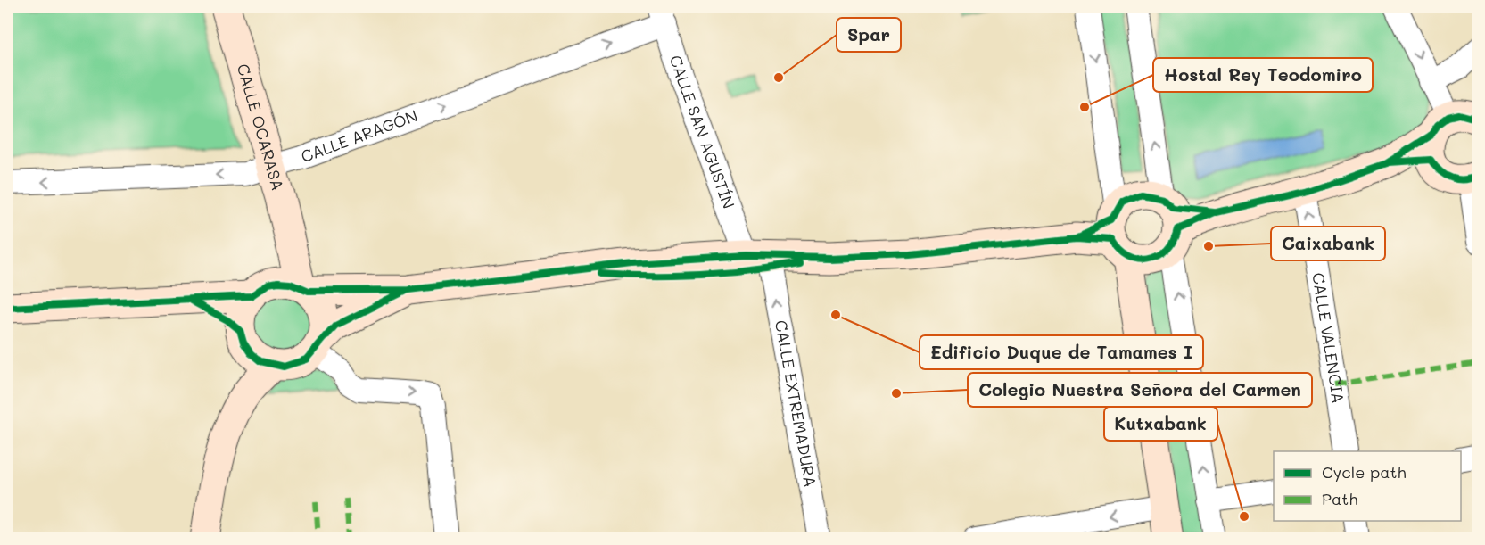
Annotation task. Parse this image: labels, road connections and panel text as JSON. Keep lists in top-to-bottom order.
{
  "streets": {
    "street": [
      "CALLE OCARASA",
      "CALLE SAN AGUSTÍN",
      "CALLE ARAGÓN",
      "CALLE VALENCIA",
      "CALLE EXTREMADURA"
    ]
  },
  "crossings": [
    ["CALLE OCARASA", "CALLE ARAGÓN"],
    ["CALLE SAN AGUSTÍN", "CALLE ARAGÓN"],
    ["CALLE SAN AGUSTÍN", "CALLE EXTREMADURA"]
  ],
  "one_way": ["CALLE EXTREMADURA"],
  "places": [
    "Spar",
    "Hostal Rey Teodomiro",
    "Caixabank",
    "Edificio Duque de Tamames I",
    "Colegio Nuestra Señora del Carmen",
    "Kutxabank"
  ],
  "legend": ["Cycle path", "Path"]
}
